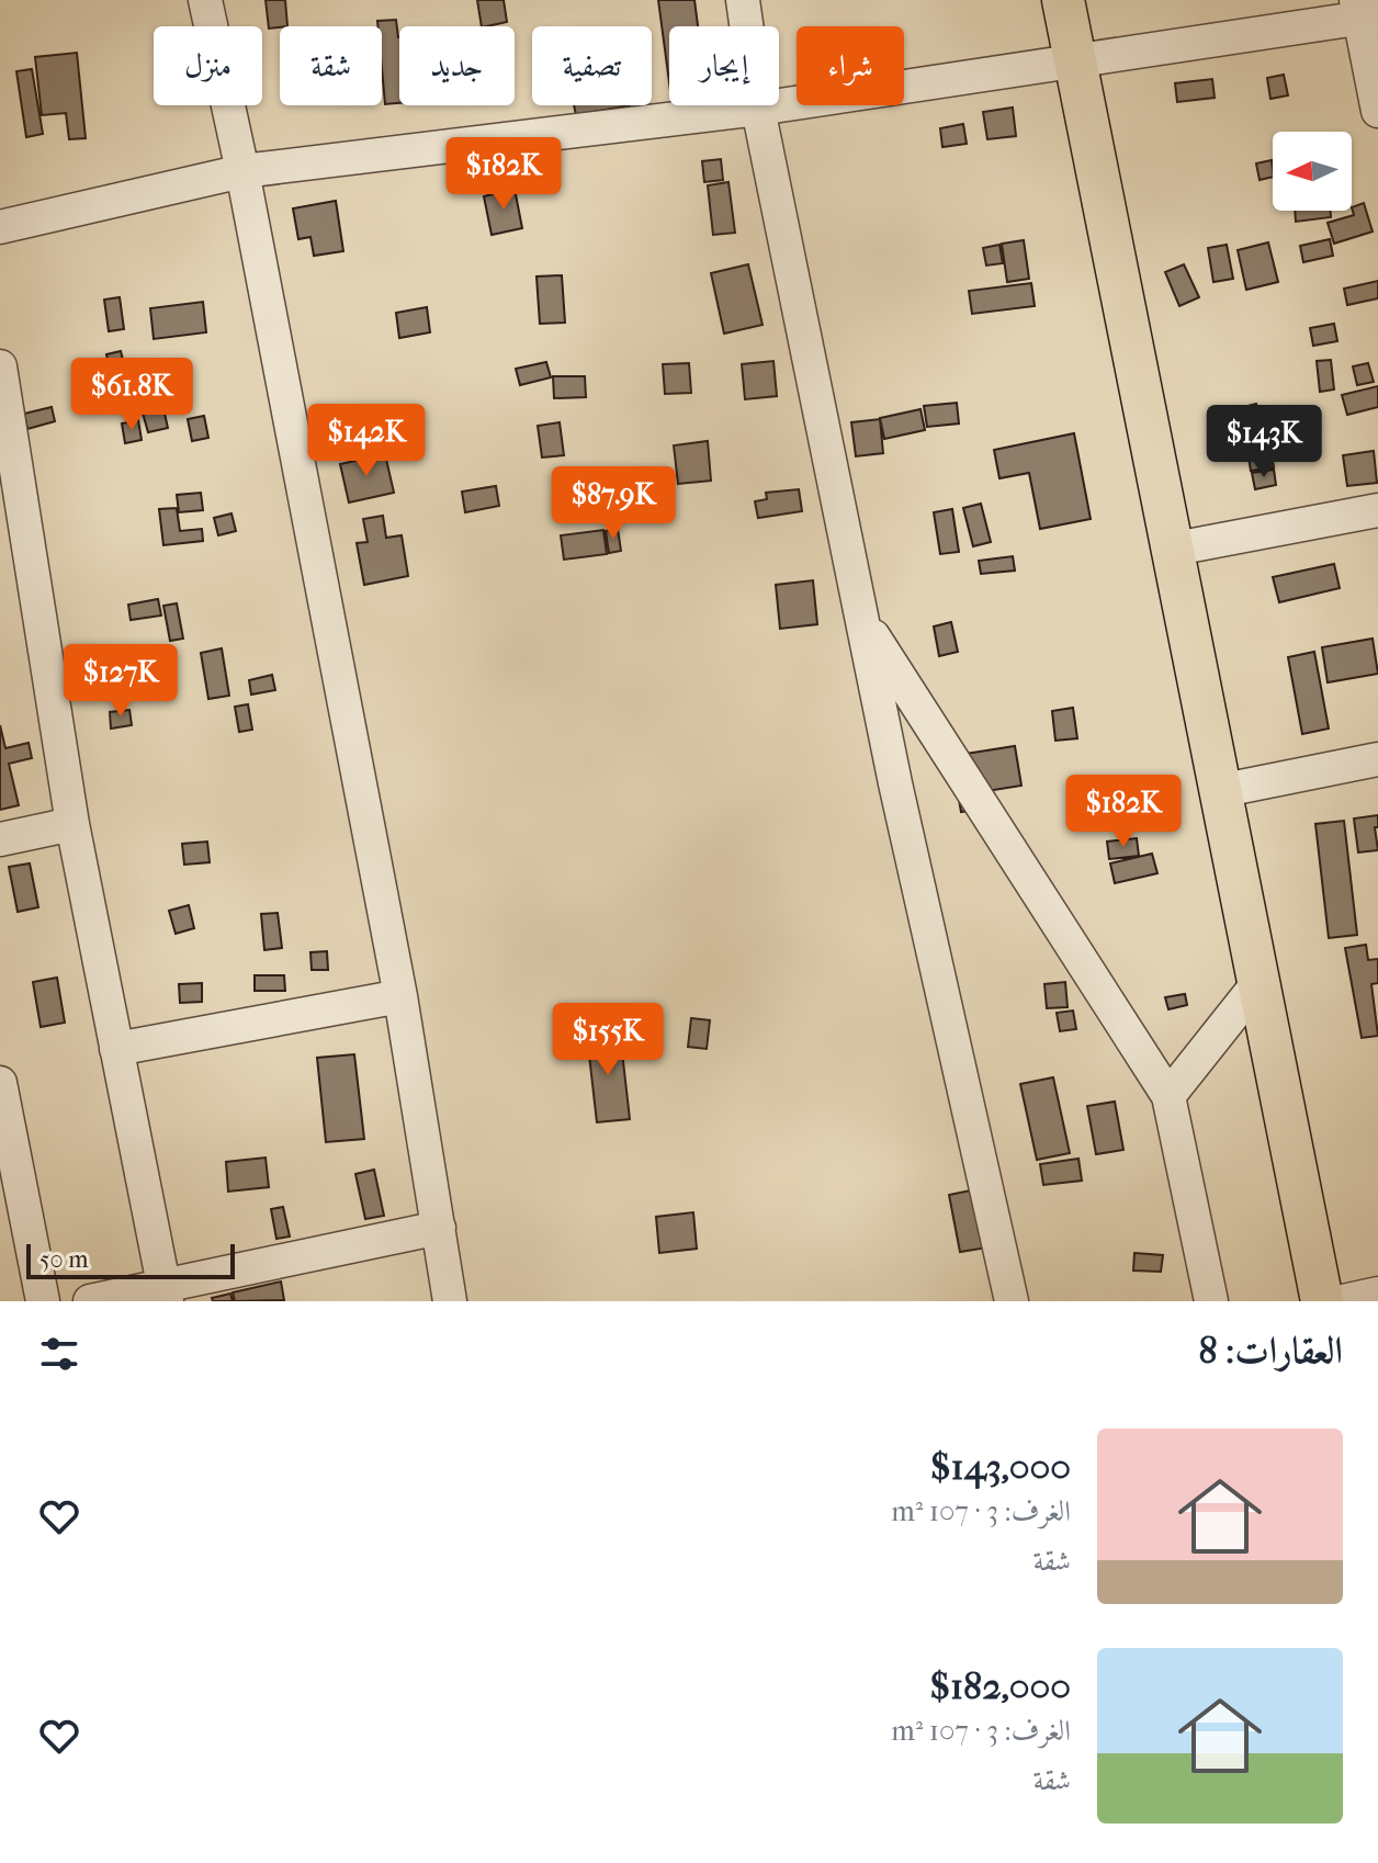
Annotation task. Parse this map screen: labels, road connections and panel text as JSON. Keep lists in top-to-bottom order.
{
  "scale_bar": "50 m",
  "north": "left",
  "page": {
    "chip": [
      "شراء",
      "إيجار",
      "تصفية",
      "جديد",
      "شقة",
      "منزل"
    ],
    "price": [
      "$182K",
      "$61.8K",
      "$142K",
      "$143K",
      "$87.9K",
      "$127K",
      "$182K",
      "$155K"
    ],
    "scale": "50 m",
    "heading": "العقارات: 8",
    "list": [
      {
        "name": "$143,000",
        "note": "الغرف: 3 · 107 m² · شقة"
      },
      {
        "name": "$182,000",
        "note": "الغرف: 3 · 107 m² · شقة"
      }
    ]
  }
}
